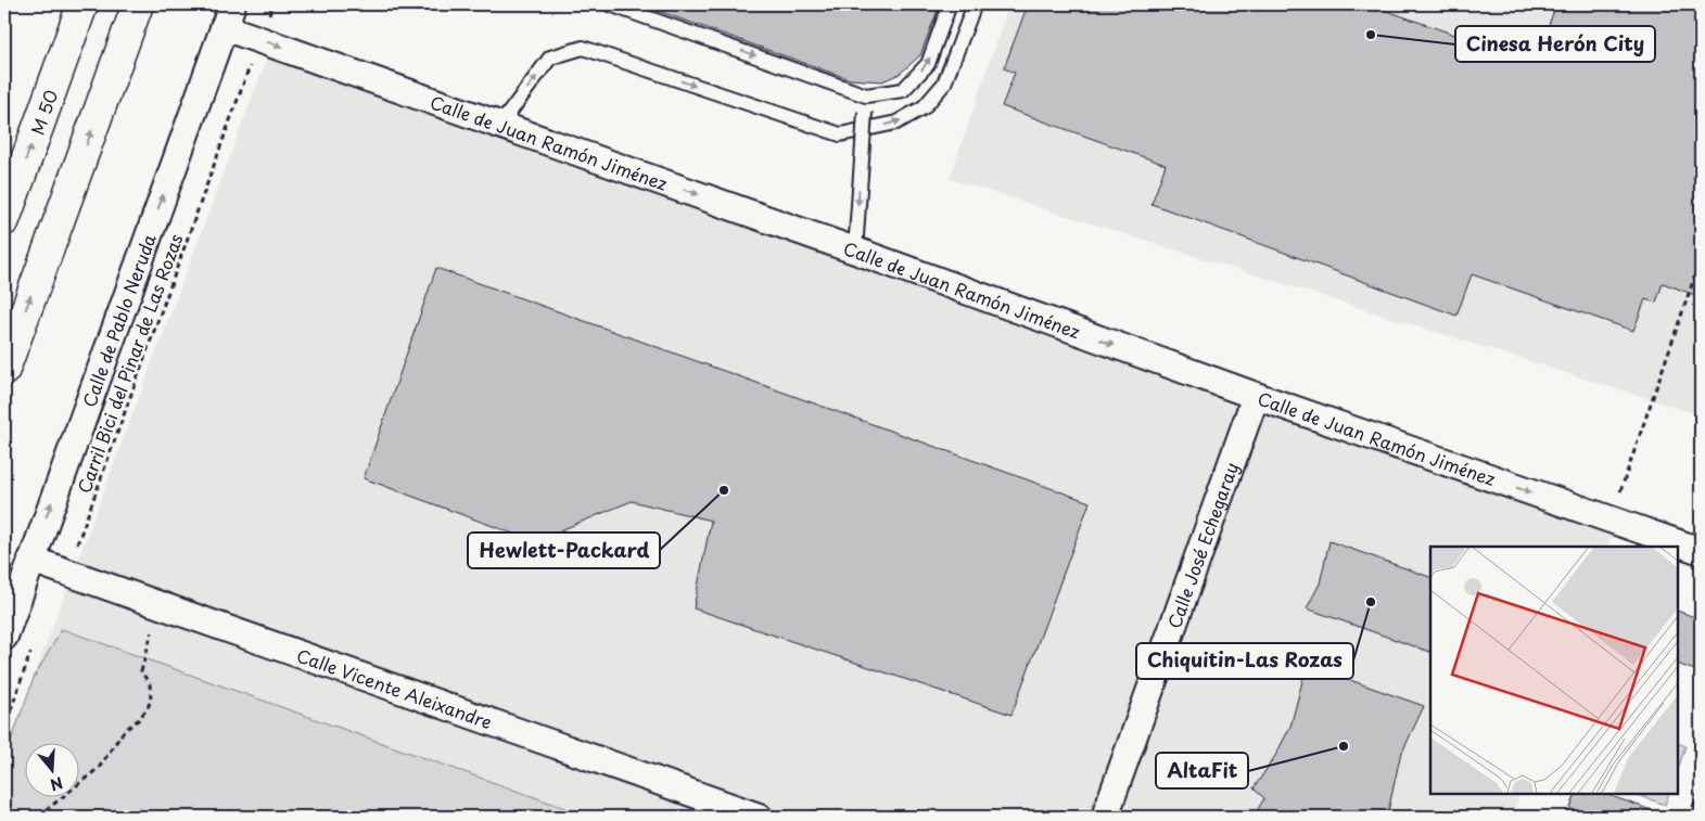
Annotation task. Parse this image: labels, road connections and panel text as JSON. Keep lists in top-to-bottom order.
{
  "streets": {
    "highway": ["M 50"],
    "street": [
      "Calle de Juan Ramón Jiménez",
      "Calle de Pablo Neruda",
      "Calle José Echegaray",
      "Calle Vicente Aleixandre"
    ],
    "path": ["Carril Bici del Pinar de Las Rozas"]
  },
  "crossings": [
    ["Calle de Juan Ramón Jiménez", "Calle de Pablo Neruda"],
    ["Calle de Juan Ramón Jiménez", "Carril Bici del Pinar de Las Rozas"],
    ["Calle de Juan Ramón Jiménez", "Calle José Echegaray"],
    ["Calle de Pablo Neruda", "Calle Vicente Aleixandre"],
    ["Carril Bici del Pinar de Las Rozas", "Calle Vicente Aleixandre"]
  ],
  "one_way": ["Calle de Juan Ramón Jiménez", "Calle de Pablo Neruda"],
  "places": [
    "Cinesa Herón City",
    "Hewlett-Packard",
    "Chiquitin-Las Rozas",
    "AltaFit"
  ],
  "north": "bottom"
}
